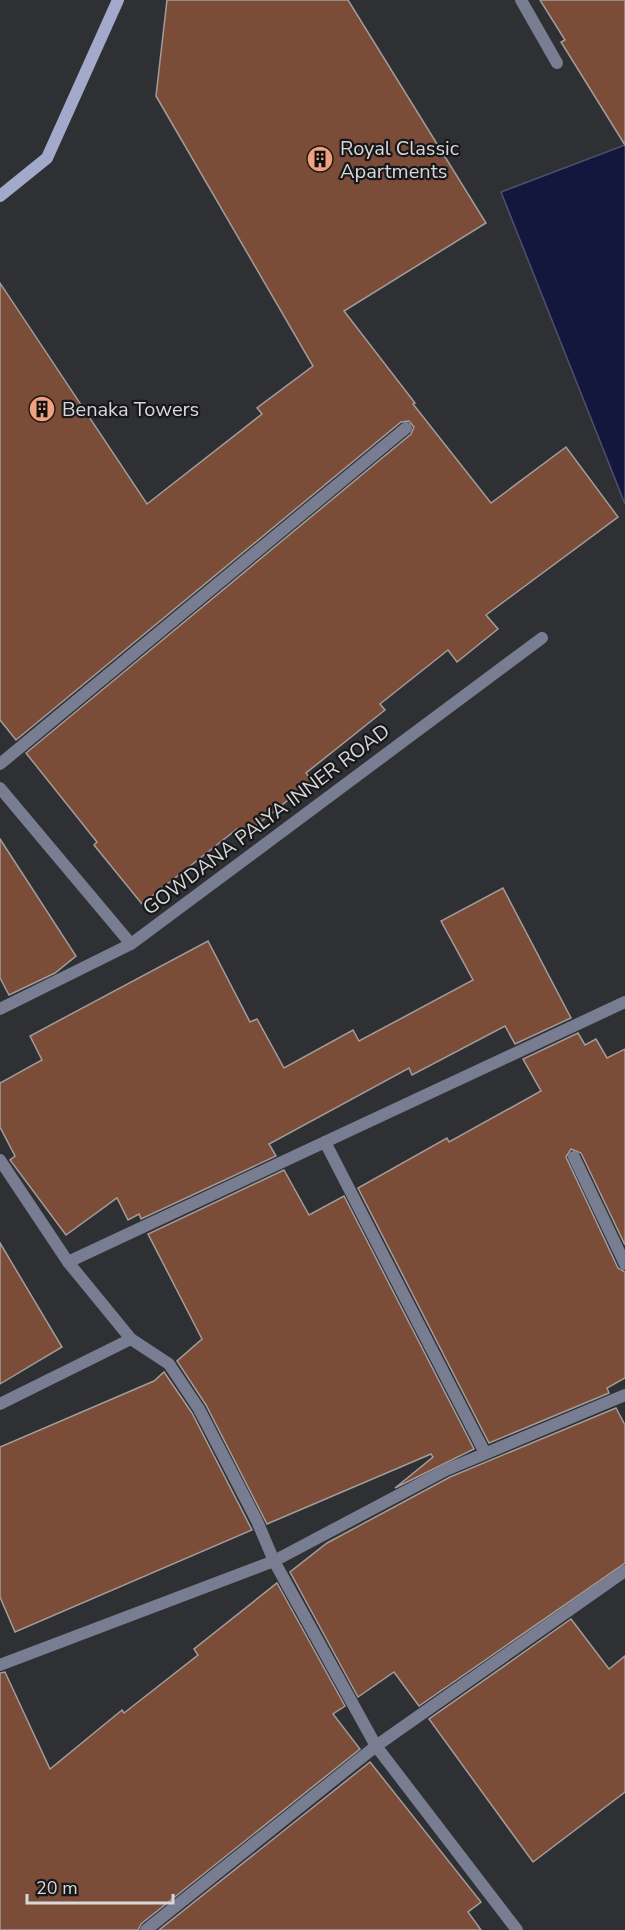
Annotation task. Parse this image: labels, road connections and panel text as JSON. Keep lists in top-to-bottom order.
{
  "streets": {
    "street": ["GOWDANA PALYA INNER ROAD"]
  },
  "places": {
    "building": ["Royal Classic Apartments", "Benaka Towers"]
  },
  "scale_bar": "20 m"
}
